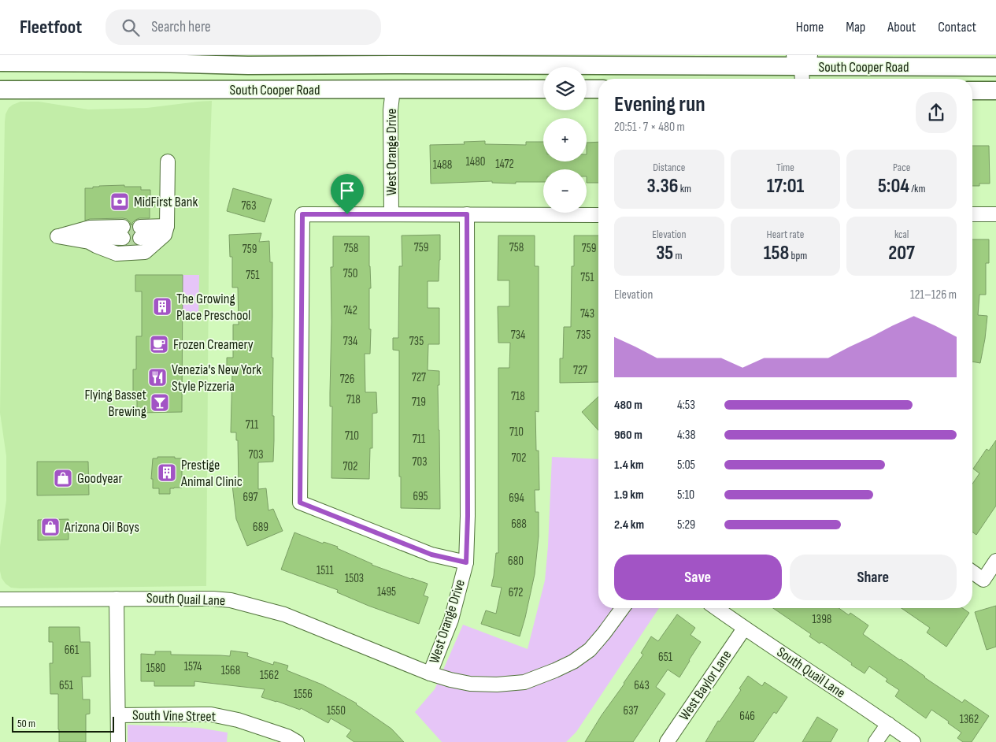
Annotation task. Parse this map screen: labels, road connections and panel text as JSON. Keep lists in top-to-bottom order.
{
  "streets": {
    "main road": ["South Cooper Road"],
    "street": [
      "West Orange Drive",
      "South Quail Lane",
      "West Baylor Lane",
      "South Vine Street"
    ]
  },
  "crossings": [
    ["South Cooper Road", "West Orange Drive"],
    ["West Orange Drive", "South Quail Lane"],
    ["South Quail Lane", "West Baylor Lane"]
  ],
  "places": {
    "bank": ["MidFirst Bank"],
    "building": ["The Growing Place Preschool", "Prestige Animal Clinic"],
    "cafe": ["Frozen Creamery"],
    "restaurant": ["Venezia's New York Style Pizzeria"],
    "bar": ["Flying Basset Brewing"],
    "shop": ["Goodyear", "Arizona Oil Boys"]
  },
  "house_numbers": [
    "1480",
    "1472",
    "1488",
    "763",
    "759",
    "758",
    "758",
    "759",
    "759",
    "750",
    "751",
    "751",
    "742",
    "743",
    "734",
    "735",
    "734",
    "735",
    "727",
    "727",
    "726",
    "718",
    "718",
    "719",
    "711",
    "710",
    "710",
    "711",
    "703",
    "702",
    "703",
    "702",
    "695",
    "697",
    "694",
    "688",
    "689",
    "680",
    "1511",
    "1503",
    "1495",
    "672",
    "1398",
    "661",
    "651",
    "1574",
    "1580",
    "1568",
    "1562",
    "651",
    "643",
    "1556",
    "1550",
    "637",
    "646",
    "1362"
  ],
  "scale_bar": "50 m",
  "page": {
    "header": "Fleetfoot",
    "search": "Search here",
    "nav": [
      "Home",
      "Map",
      "About",
      "Contact"
    ],
    "map_buttons": ["+", "−"],
    "heading": ["Evening run", "20:51 · 7 × 480 m"],
    "stats": [
      ["Distance", "3.36 km"],
      ["Time", "17:01"],
      ["Pace", "5:04 /km"],
      ["Elevation", "35 m"],
      ["Heart rate", "158 bpm"],
      ["kcal", "207"]
    ],
    "chart": ["Elevation", "121–126 m"],
    "list": [
      {
        "name": "480 m",
        "note": "4:53"
      },
      {
        "name": "960 m",
        "note": "4:38"
      },
      {
        "name": "1.4 km",
        "note": "5:05"
      },
      {
        "name": "1.9 km",
        "note": "5:10"
      },
      {
        "name": "2.4 km",
        "note": "5:29"
      }
    ],
    "buttons": ["Save", "Share"],
    "scale": "50 m"
  }
}
